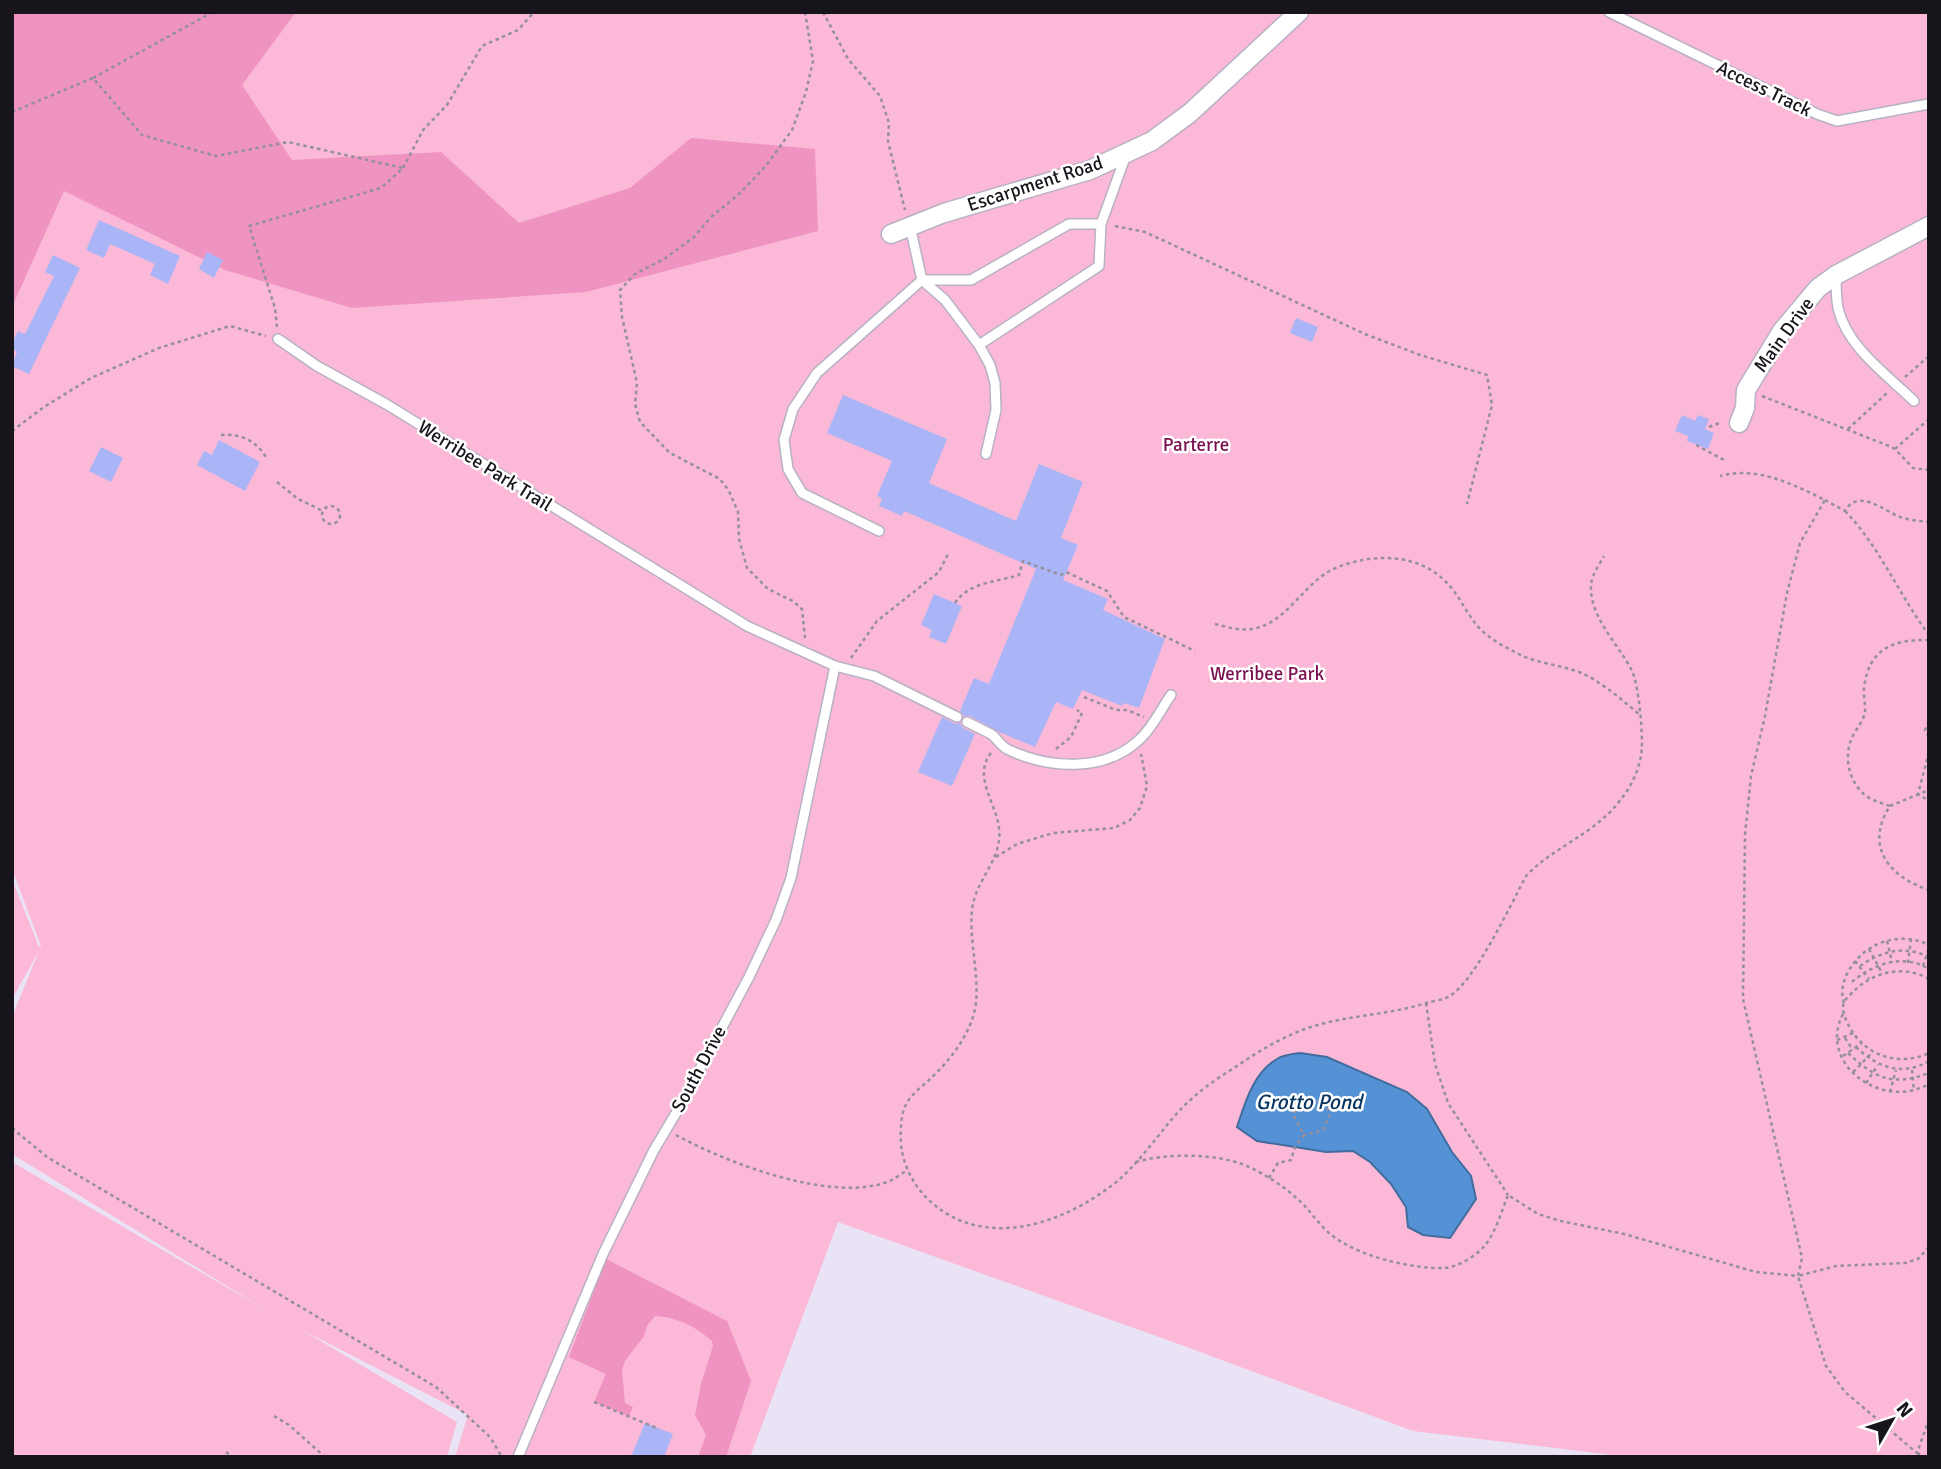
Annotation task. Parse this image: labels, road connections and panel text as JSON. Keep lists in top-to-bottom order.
{
  "streets": {
    "street": ["Escarpment Road", "Main Drive"],
    "lane": ["Access Track", "Werribee Park Trail", "South Drive"]
  },
  "crossings": [
    ["Werribee Park Trail", "South Drive"]
  ],
  "water": ["Grotto Pond"],
  "parks": ["Parterre", "Werribee Park"],
  "north": "top right"
}
